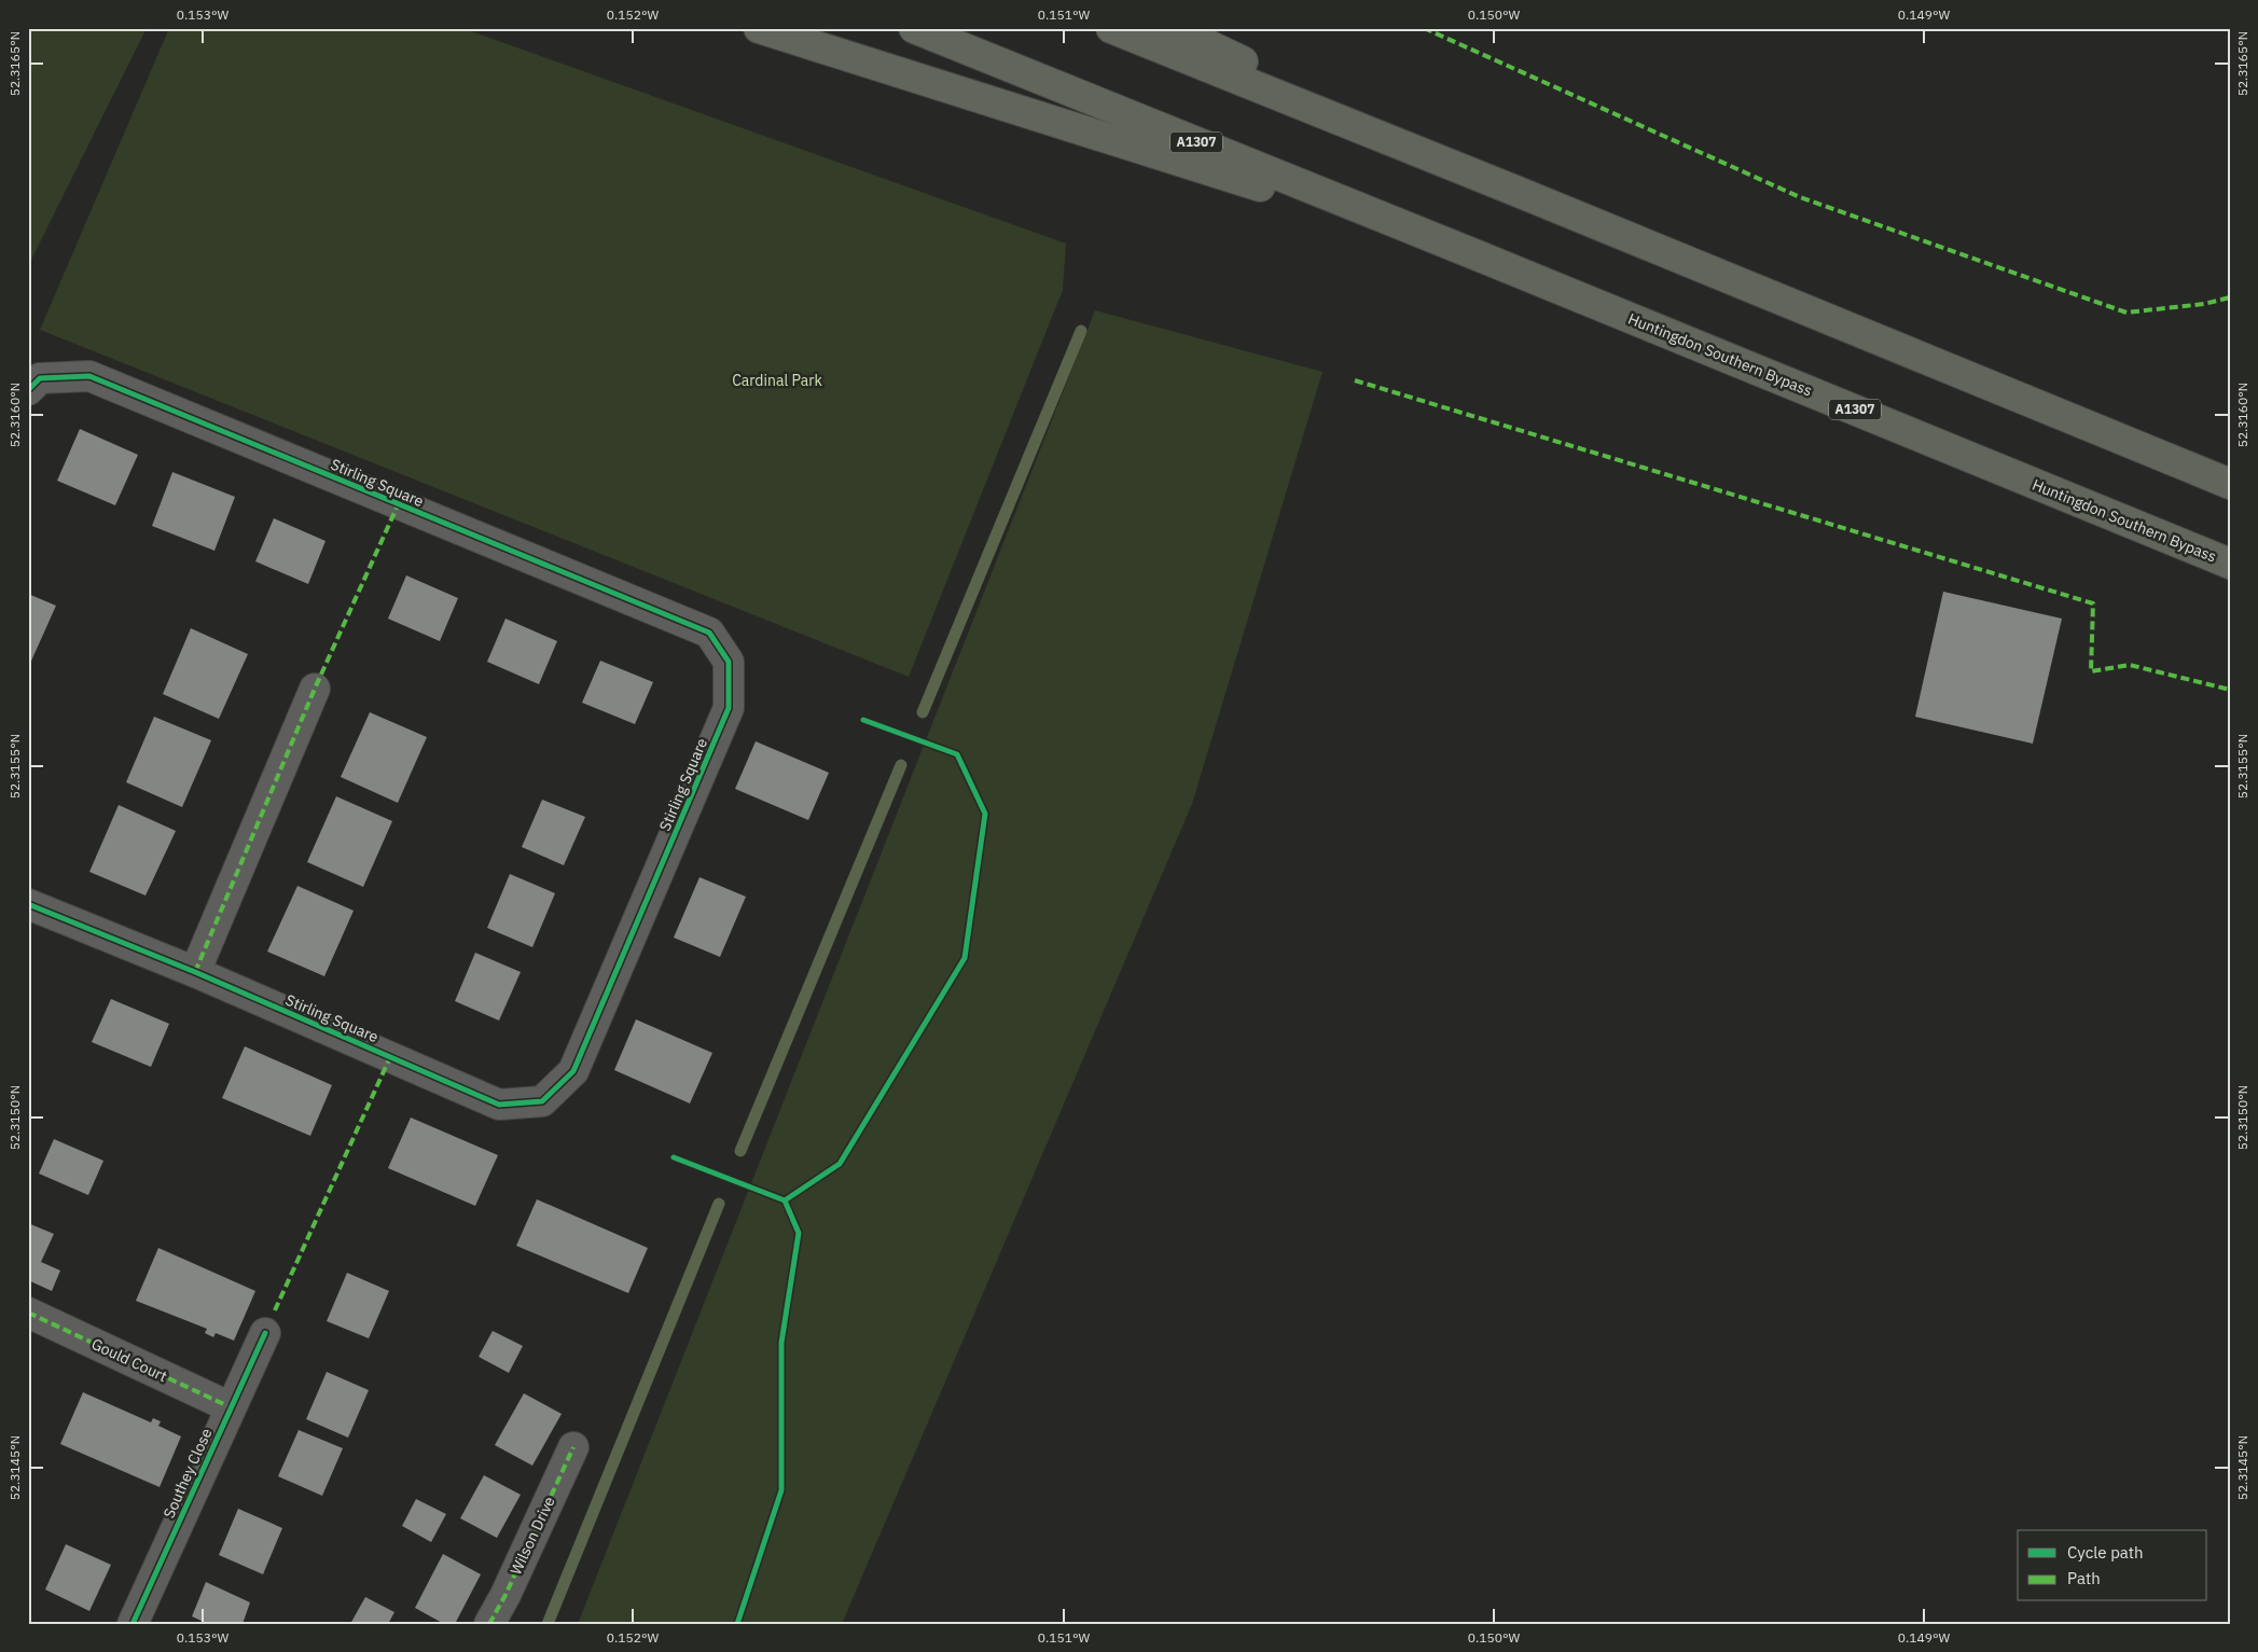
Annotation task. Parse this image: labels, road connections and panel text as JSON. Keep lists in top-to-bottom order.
{
  "streets": {
    "main road": ["A1307", "Huntingdon Southern Bypass"],
    "street": [
      "Stirling Square",
      "Gould Court",
      "Southey Close",
      "Wilson Drive"
    ]
  },
  "crossings": [
    ["A1307", "Huntingdon Southern Bypass"],
    ["Gould Court", "Southey Close"]
  ],
  "parks": ["Cardinal Park"],
  "legend": ["Cycle path", "Path"],
  "coordinates": [
    "0.153°W",
    "0.152°W",
    "0.151°W",
    "0.150°W",
    "0.149°W",
    "52.3165°N",
    "52.3160°N",
    "52.3155°N",
    "52.3150°N",
    "52.3145°N"
  ]
}
